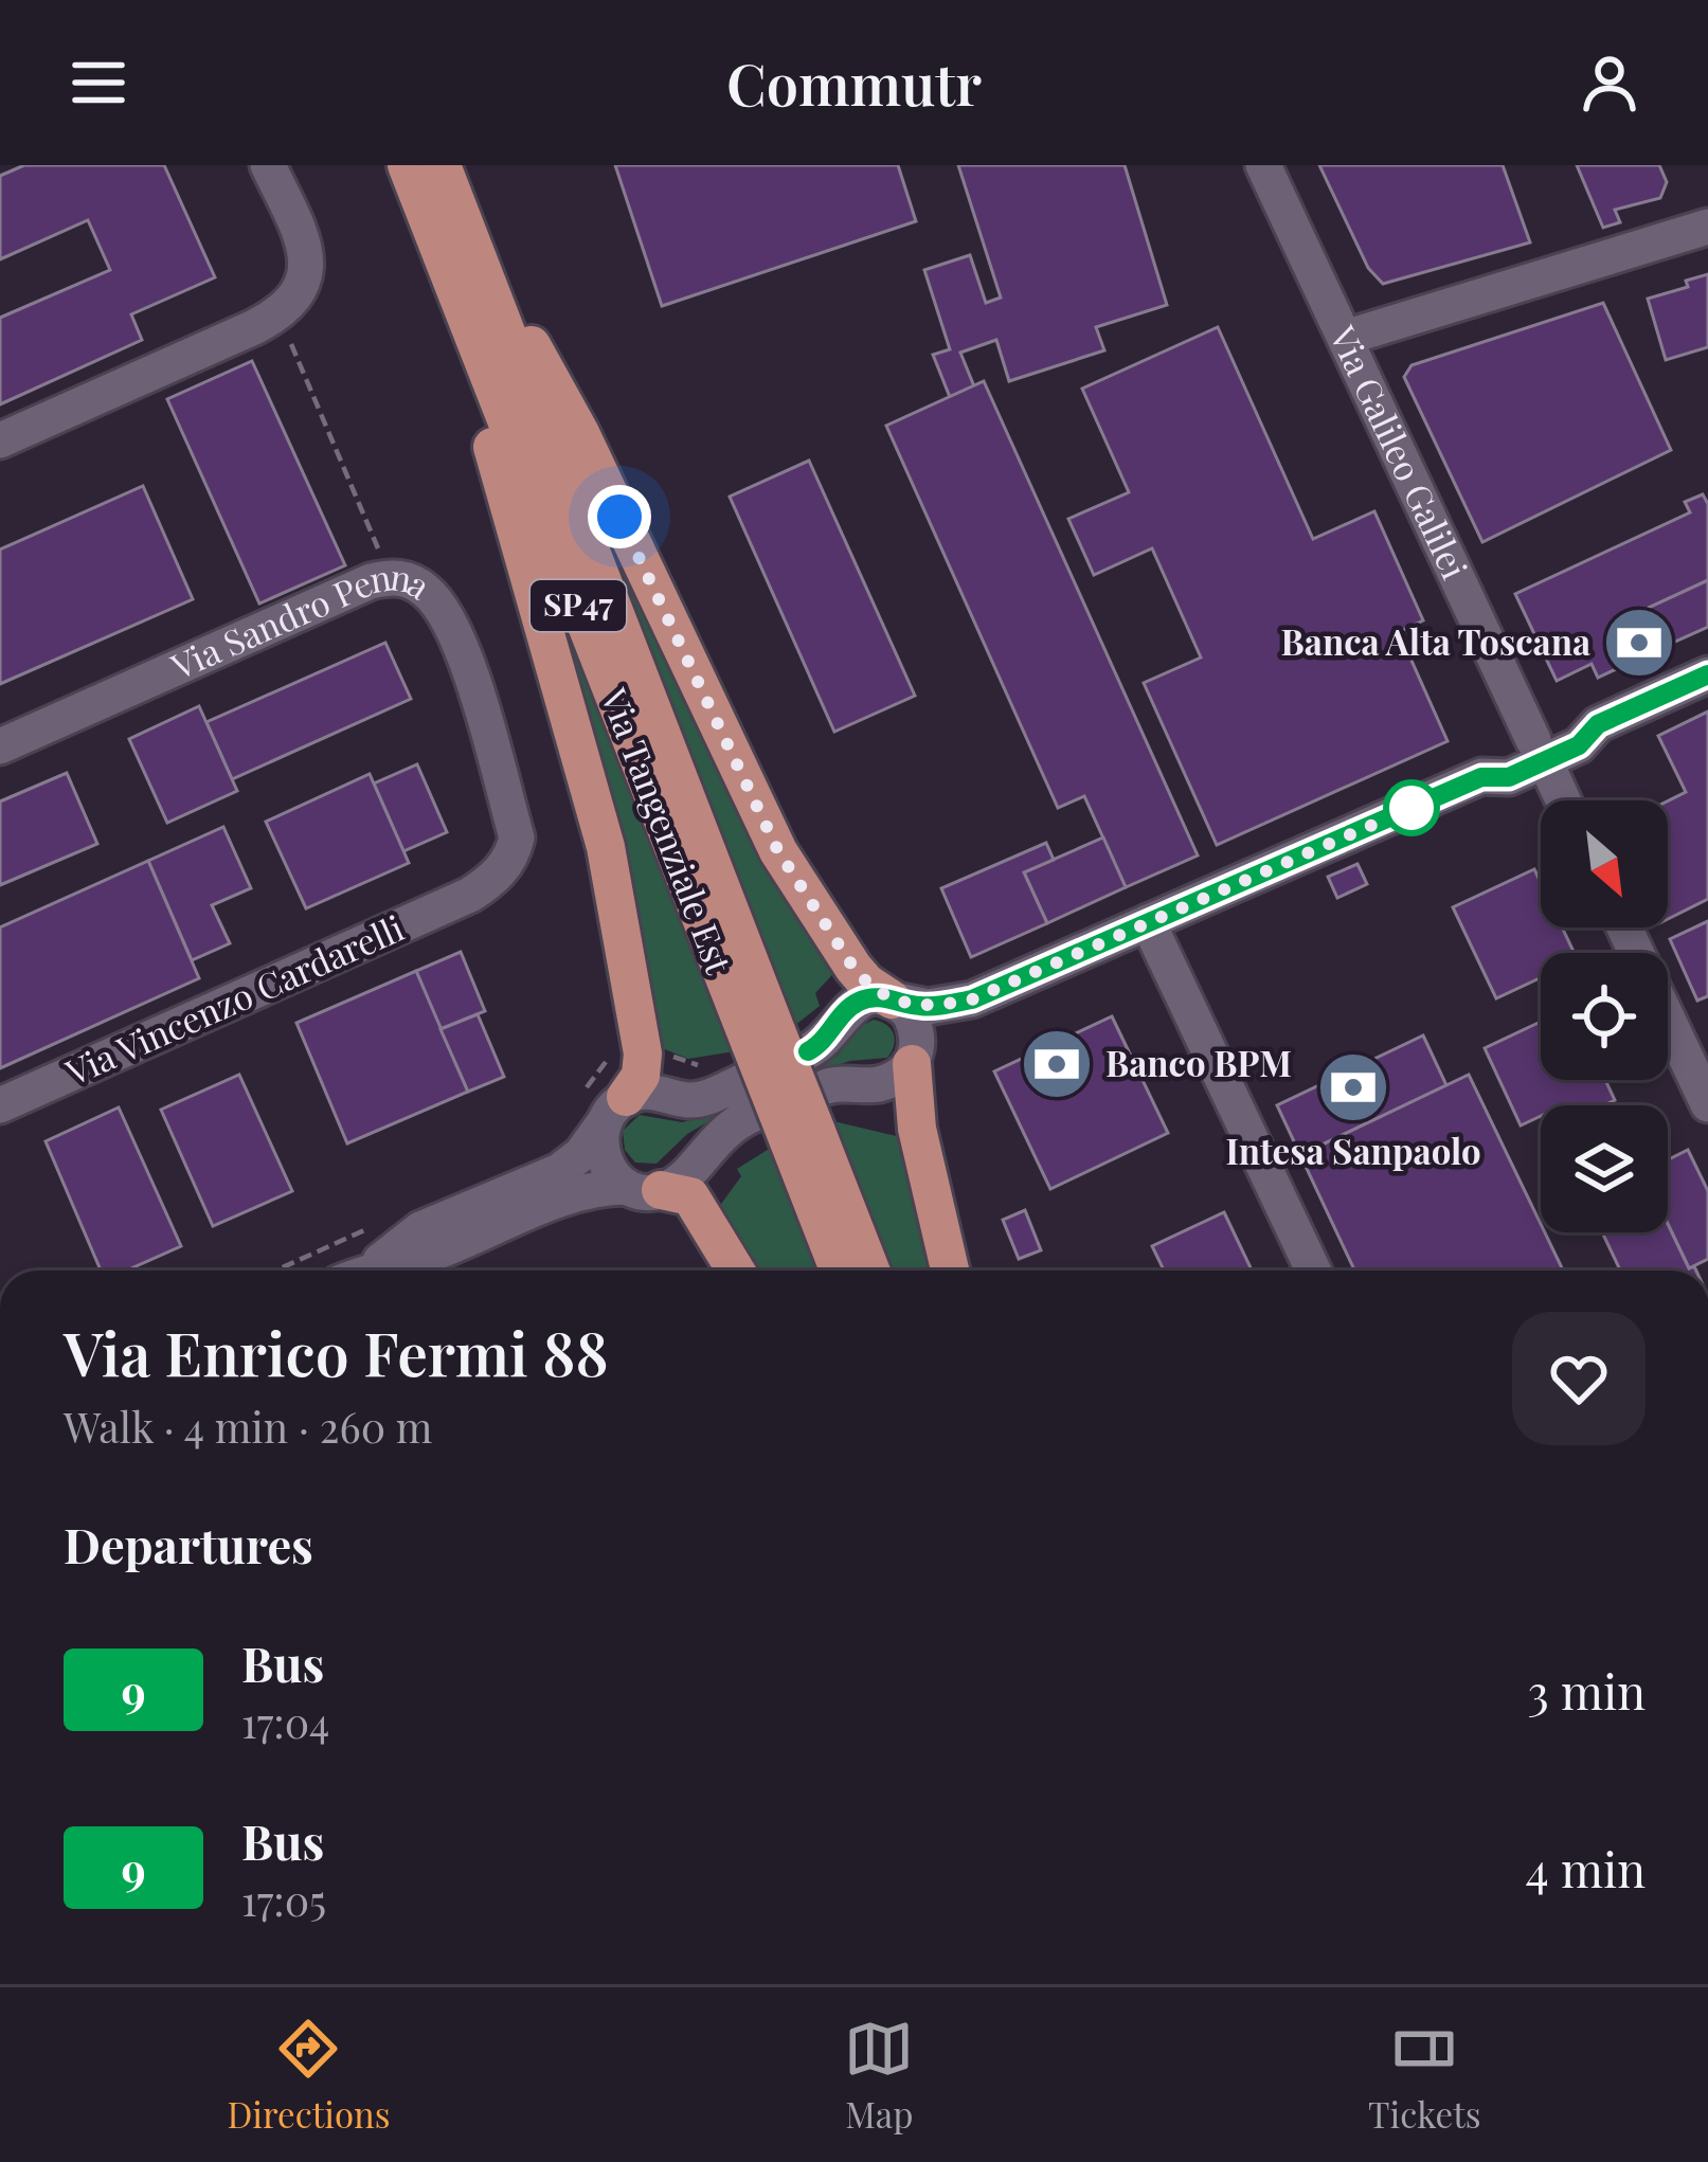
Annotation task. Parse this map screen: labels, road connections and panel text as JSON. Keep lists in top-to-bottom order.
{
  "streets": {
    "main road": ["SP47", "Via Tangenziale Est"],
    "street": ["Via Galileo Galilei", "Via Sandro Penna", "Via Vincenzo Cardarelli"]
  },
  "crossings": [
    ["Via Sandro Penna", "Via Vincenzo Cardarelli"]
  ],
  "places": {
    "bank": ["Banca Alta Toscana", "Banco BPM", "Intesa Sanpaolo"]
  },
  "lines": ["bus line 9"],
  "north": "bottom right",
  "page": {
    "header": "Commutr",
    "heading": [
      ["Via Enrico Fermi 88", "Walk · 4 min · 260 m"],
      "Departures"
    ],
    "list": [
      {
        "mark": "9",
        "name": "Bus",
        "note": "17:04",
        "value": "3 min"
      },
      {
        "mark": "9",
        "name": "Bus",
        "note": "17:05",
        "value": "4 min"
      }
    ],
    "tabs": ["Directions", "Map", "Tickets"]
  }
}
